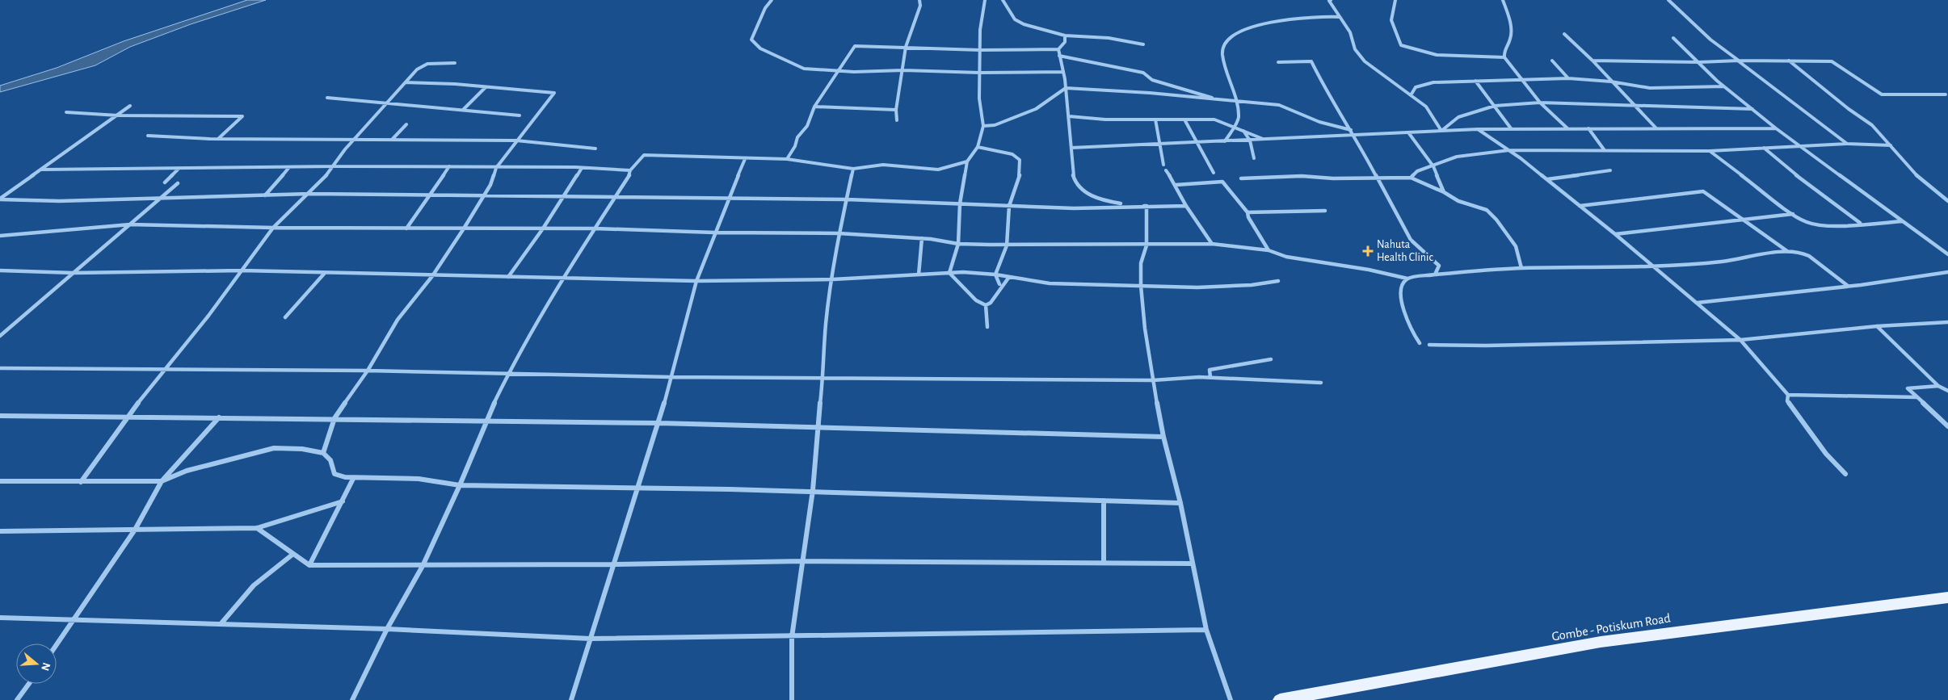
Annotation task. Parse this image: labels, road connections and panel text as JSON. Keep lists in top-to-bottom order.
{
  "streets": {
    "main road": ["Gombe - Potiskum Road"]
  },
  "places": {
    "health": ["Nahuta Health Clinic"]
  },
  "north": "right"
}
